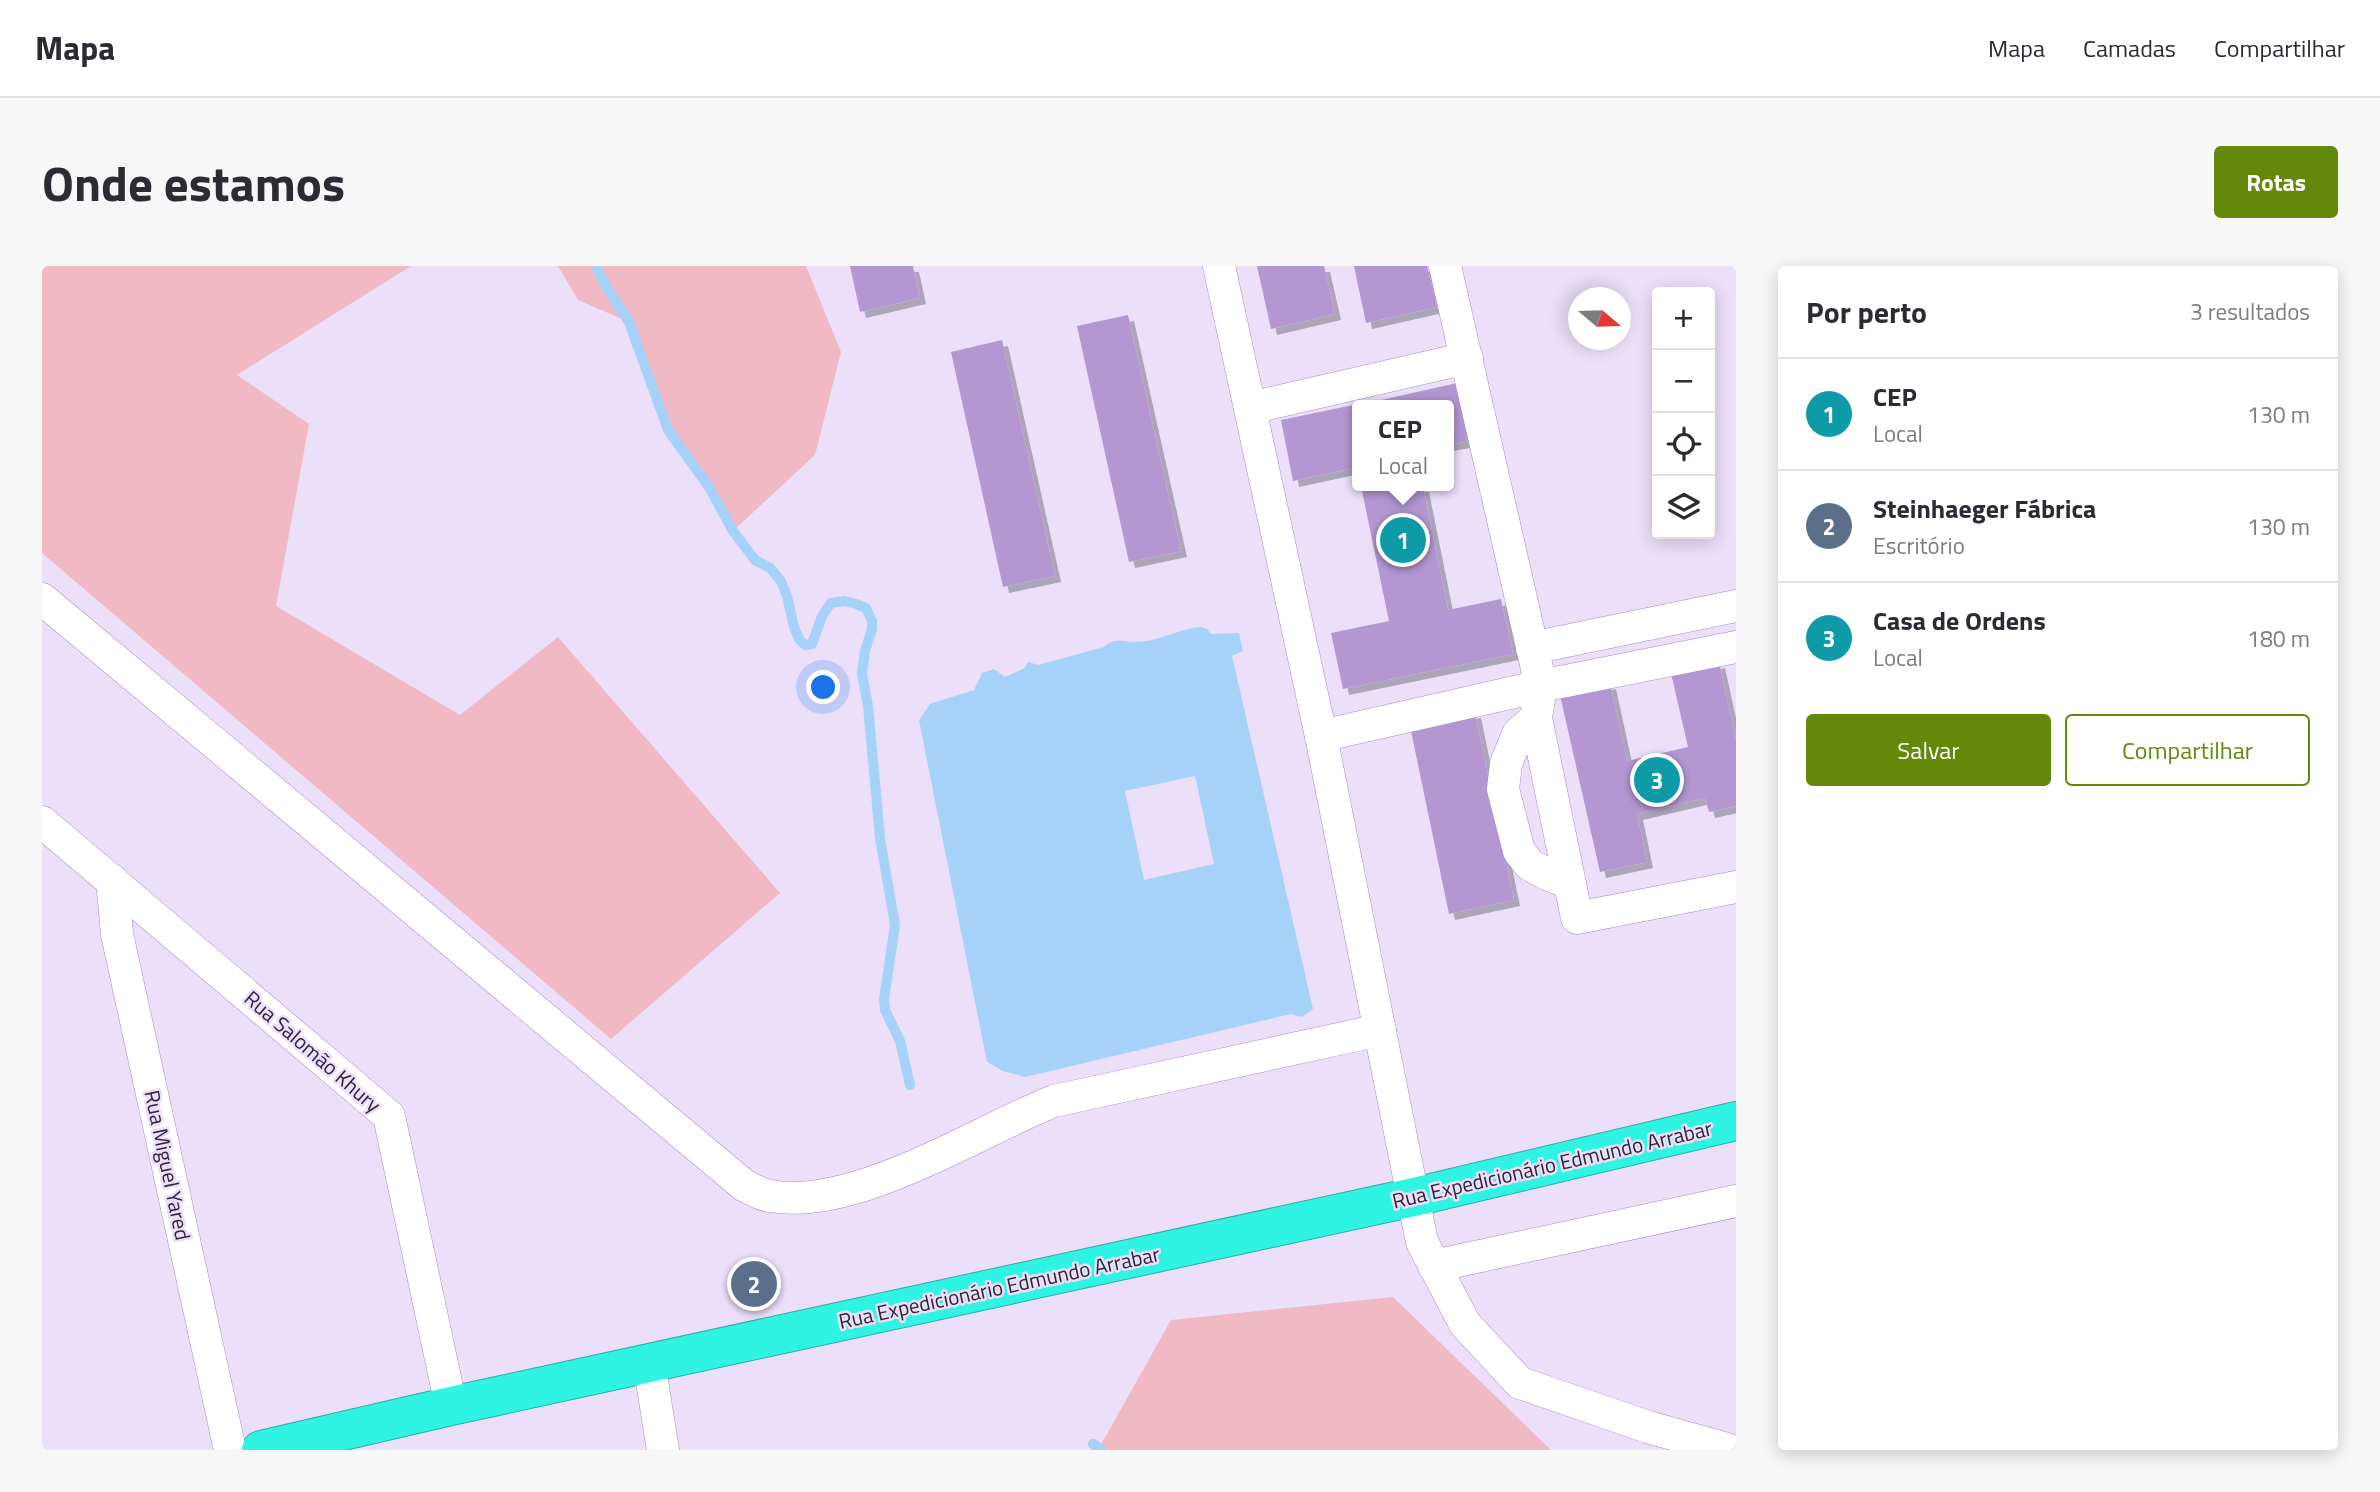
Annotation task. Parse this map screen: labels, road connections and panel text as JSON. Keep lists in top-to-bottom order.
{
  "streets": {
    "highway": ["Rua Expedicionário Edmundo Arrabar"],
    "street": ["Rua Salomão Khury", "Rua Miguel Yared"]
  },
  "crossings": [
    ["Rua Salomão Khury", "Rua Expedicionário Edmundo Arrabar"],
    ["Rua Salomão Khury", "Rua Miguel Yared"]
  ],
  "north": "right",
  "page": {
    "header": "Mapa",
    "nav": ["Mapa", "Camadas", "Compartilhar"],
    "title": "Onde estamos",
    "buttons": [
      "Rotas",
      ["Salvar", "Compartilhar"]
    ],
    "heading": ["Por perto", "3 resultados"],
    "map_buttons": ["+", "−"],
    "list": [
      {
        "mark": "1",
        "name": "CEP",
        "note": "Local",
        "value": "130 m"
      },
      {
        "mark": "2",
        "name": "Steinhaeger Fábrica",
        "note": "Escritório",
        "value": "130 m"
      },
      {
        "mark": "3",
        "name": "Casa de Ordens",
        "note": "Local",
        "value": "180 m"
      }
    ],
    "popup": ["CEP", "Local"],
    "pins": ["1", "3", "2"]
  }
}
